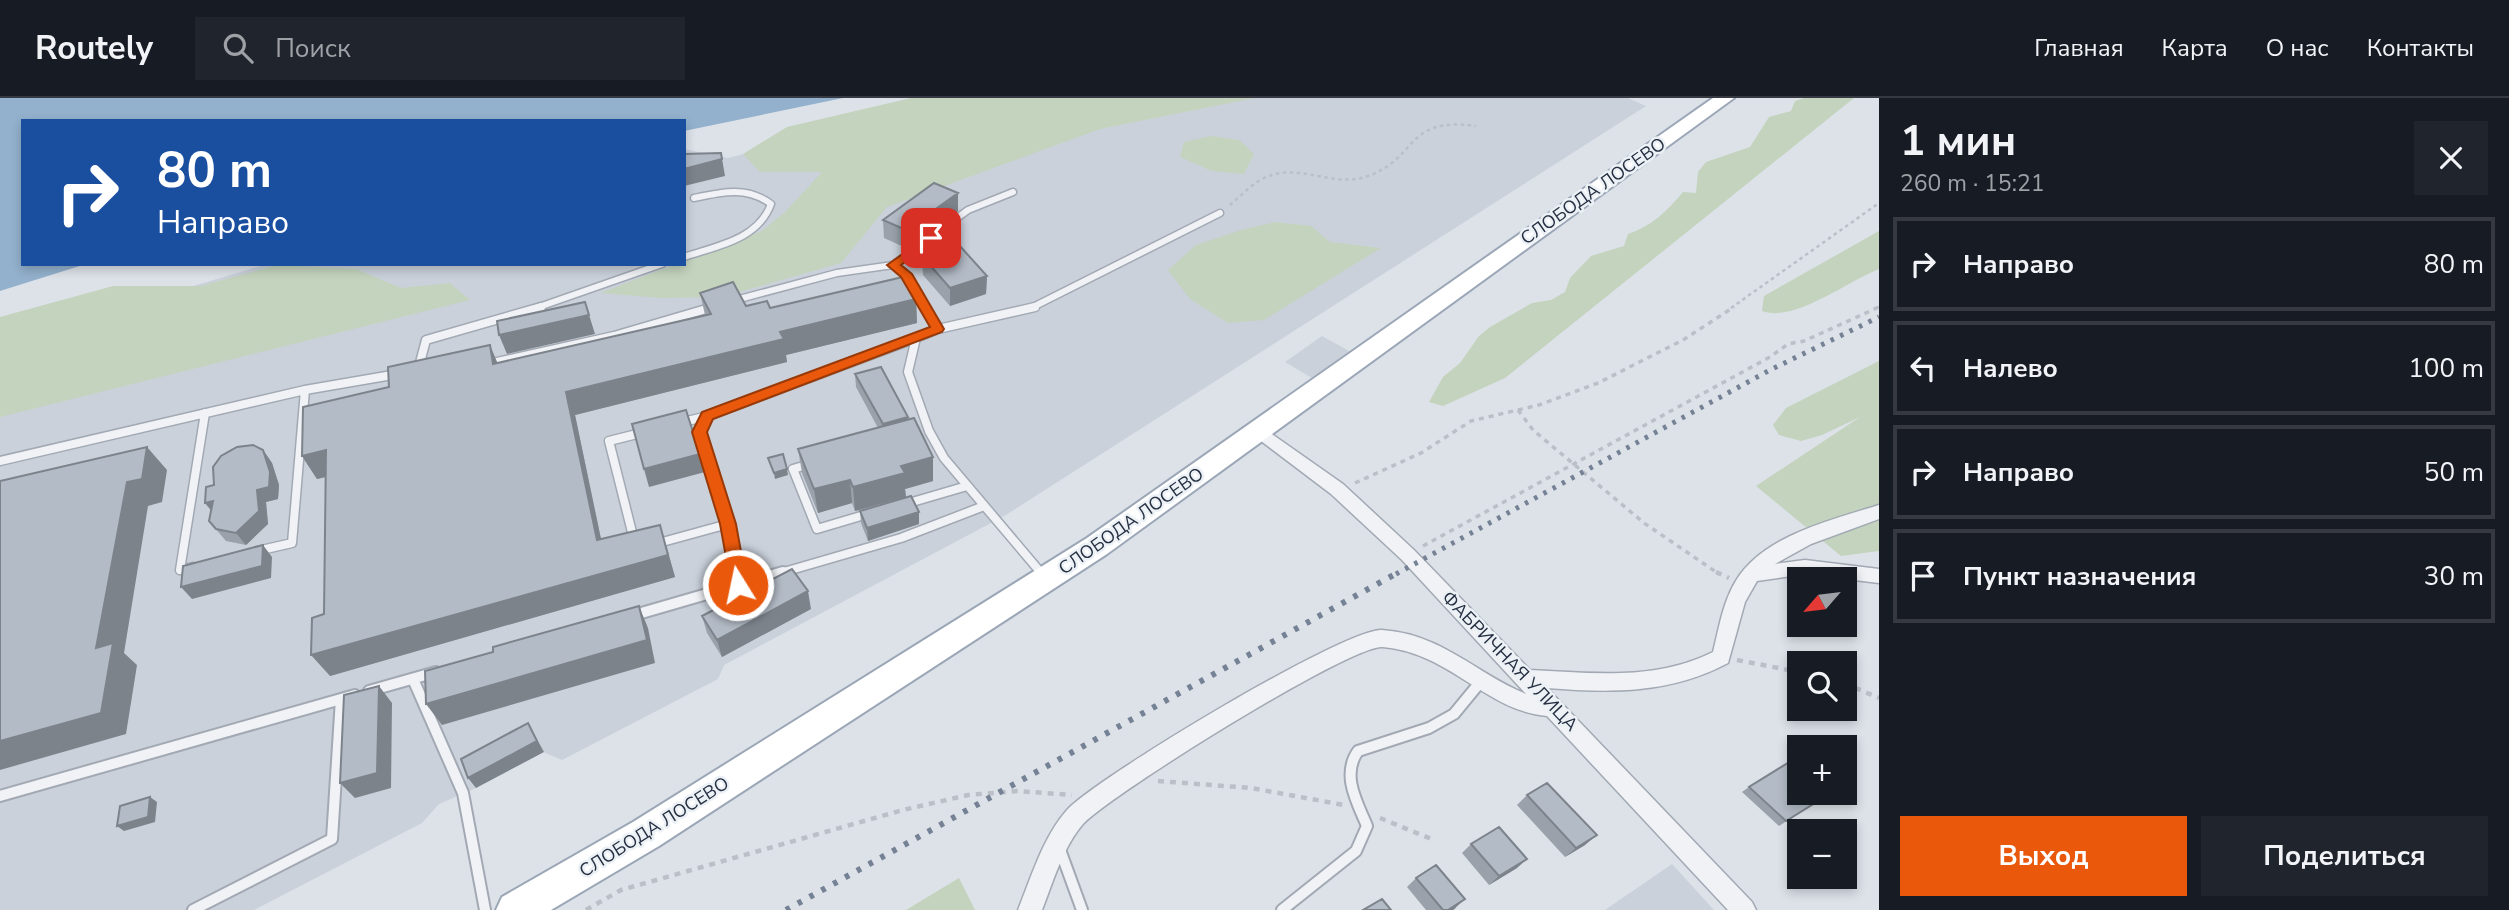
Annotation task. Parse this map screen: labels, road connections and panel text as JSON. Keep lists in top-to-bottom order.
{
  "streets": {
    "main road": ["СЛОБОДА ЛОСЕВО"],
    "street": ["ФАБРИЧНАЯ УЛИЦА"]
  },
  "crossings": [
    ["СЛОБОДА ЛОСЕВО", "ФАБРИЧНАЯ УЛИЦА"]
  ],
  "north": "bottom left",
  "page": {
    "header": "Routely",
    "search": "Поиск",
    "nav": [
      "Главная",
      "Карта",
      "О нас",
      "Контакты"
    ],
    "heading": ["1 мин", "260 m · 15:21"],
    "turn": ["80 m", "Направо"],
    "list": [
      {
        "name": "Направо",
        "value": "80 m"
      },
      {
        "name": "Налево",
        "value": "100 m"
      },
      {
        "name": "Направо",
        "value": "50 m"
      },
      {
        "name": "Пункт назначения",
        "value": "30 m"
      }
    ],
    "map_buttons": ["+", "−"],
    "buttons": ["Выход", "Поделиться"]
  }
}
